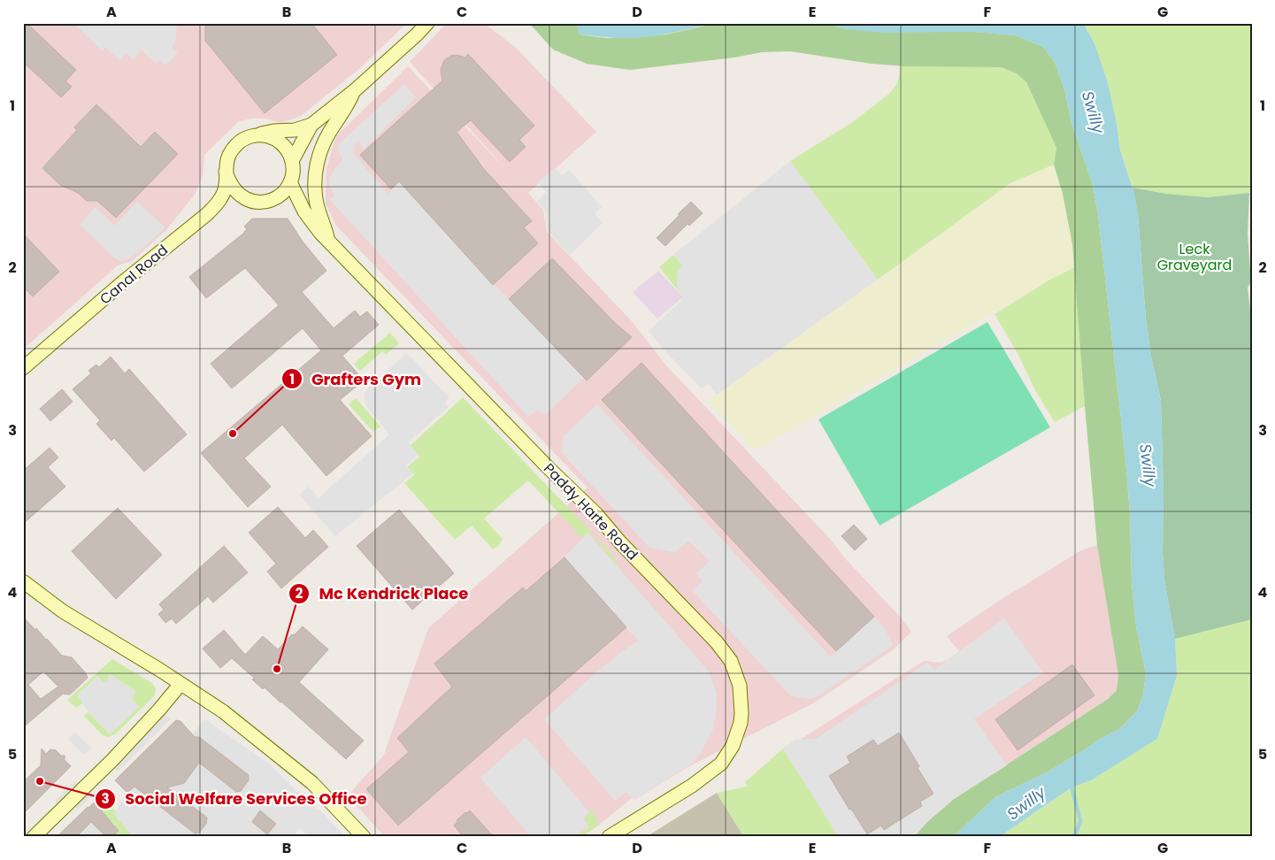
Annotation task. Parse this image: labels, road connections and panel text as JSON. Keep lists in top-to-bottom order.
{
  "streets": {
    "main road": ["Canal Road", "Paddy Harte Road"]
  },
  "crossings": [
    ["Canal Road", "Paddy Harte Road"]
  ],
  "water": ["Swilly"],
  "parks": ["Leck Graveyard"],
  "places": ["Grafters Gym", "Mc Kendrick Place", "Social Welfare Services Office"],
  "grid": {
    "columns": [
      "A",
      "B",
      "C",
      "D",
      "E",
      "F",
      "G"
    ],
    "rows": [
      "1",
      "2",
      "3",
      "4",
      "5"
    ]
  }
}
